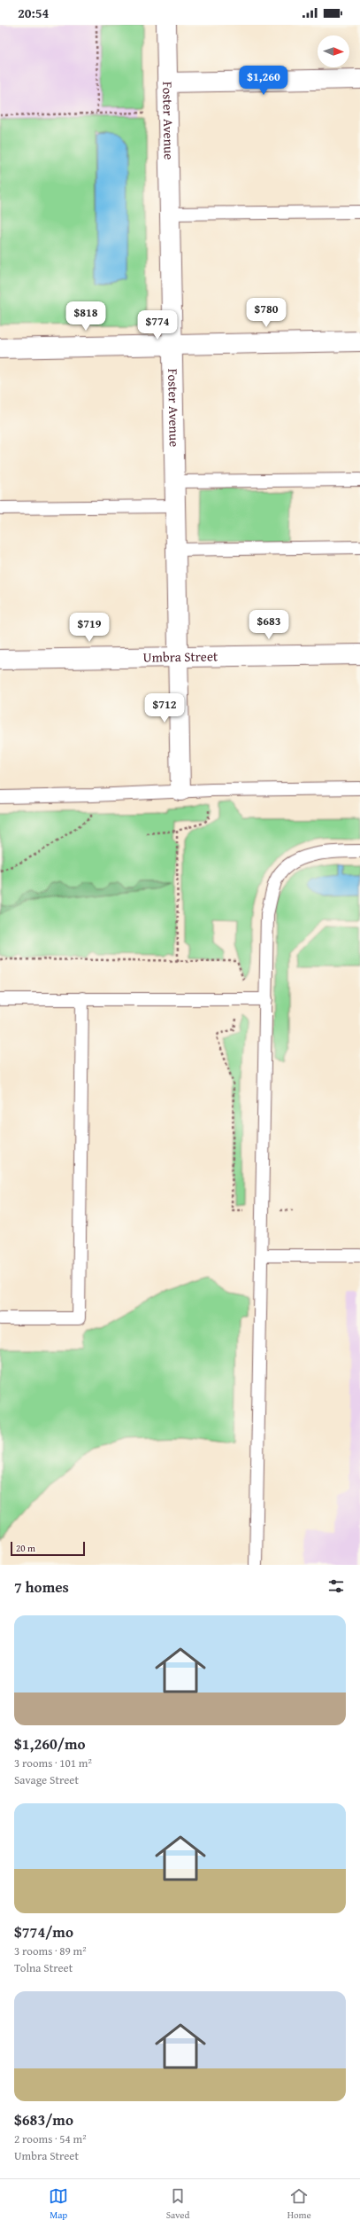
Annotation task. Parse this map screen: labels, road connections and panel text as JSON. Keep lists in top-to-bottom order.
{
  "streets": {
    "street": ["Foster Avenue", "Umbra Street"]
  },
  "crossings": [
    ["Foster Avenue", "Umbra Street"]
  ],
  "scale_bar": "20 m",
  "north": "right",
  "page": {
    "status": "20:54",
    "price": [
      "$1,260",
      "$780",
      "$818",
      "$774",
      "$683",
      "$719",
      "$712"
    ],
    "scale": "20 m",
    "heading": "7 homes",
    "list": [
      {
        "name": "$1,260/mo",
        "note": "3 rooms · 101 m² · Savage Street"
      },
      {
        "name": "$774/mo",
        "note": "3 rooms · 89 m² · Tolna Street"
      },
      {
        "name": "$683/mo",
        "note": "2 rooms · 54 m² · Umbra Street"
      }
    ],
    "tabs": ["Map", "Saved", "Home"]
  }
}
